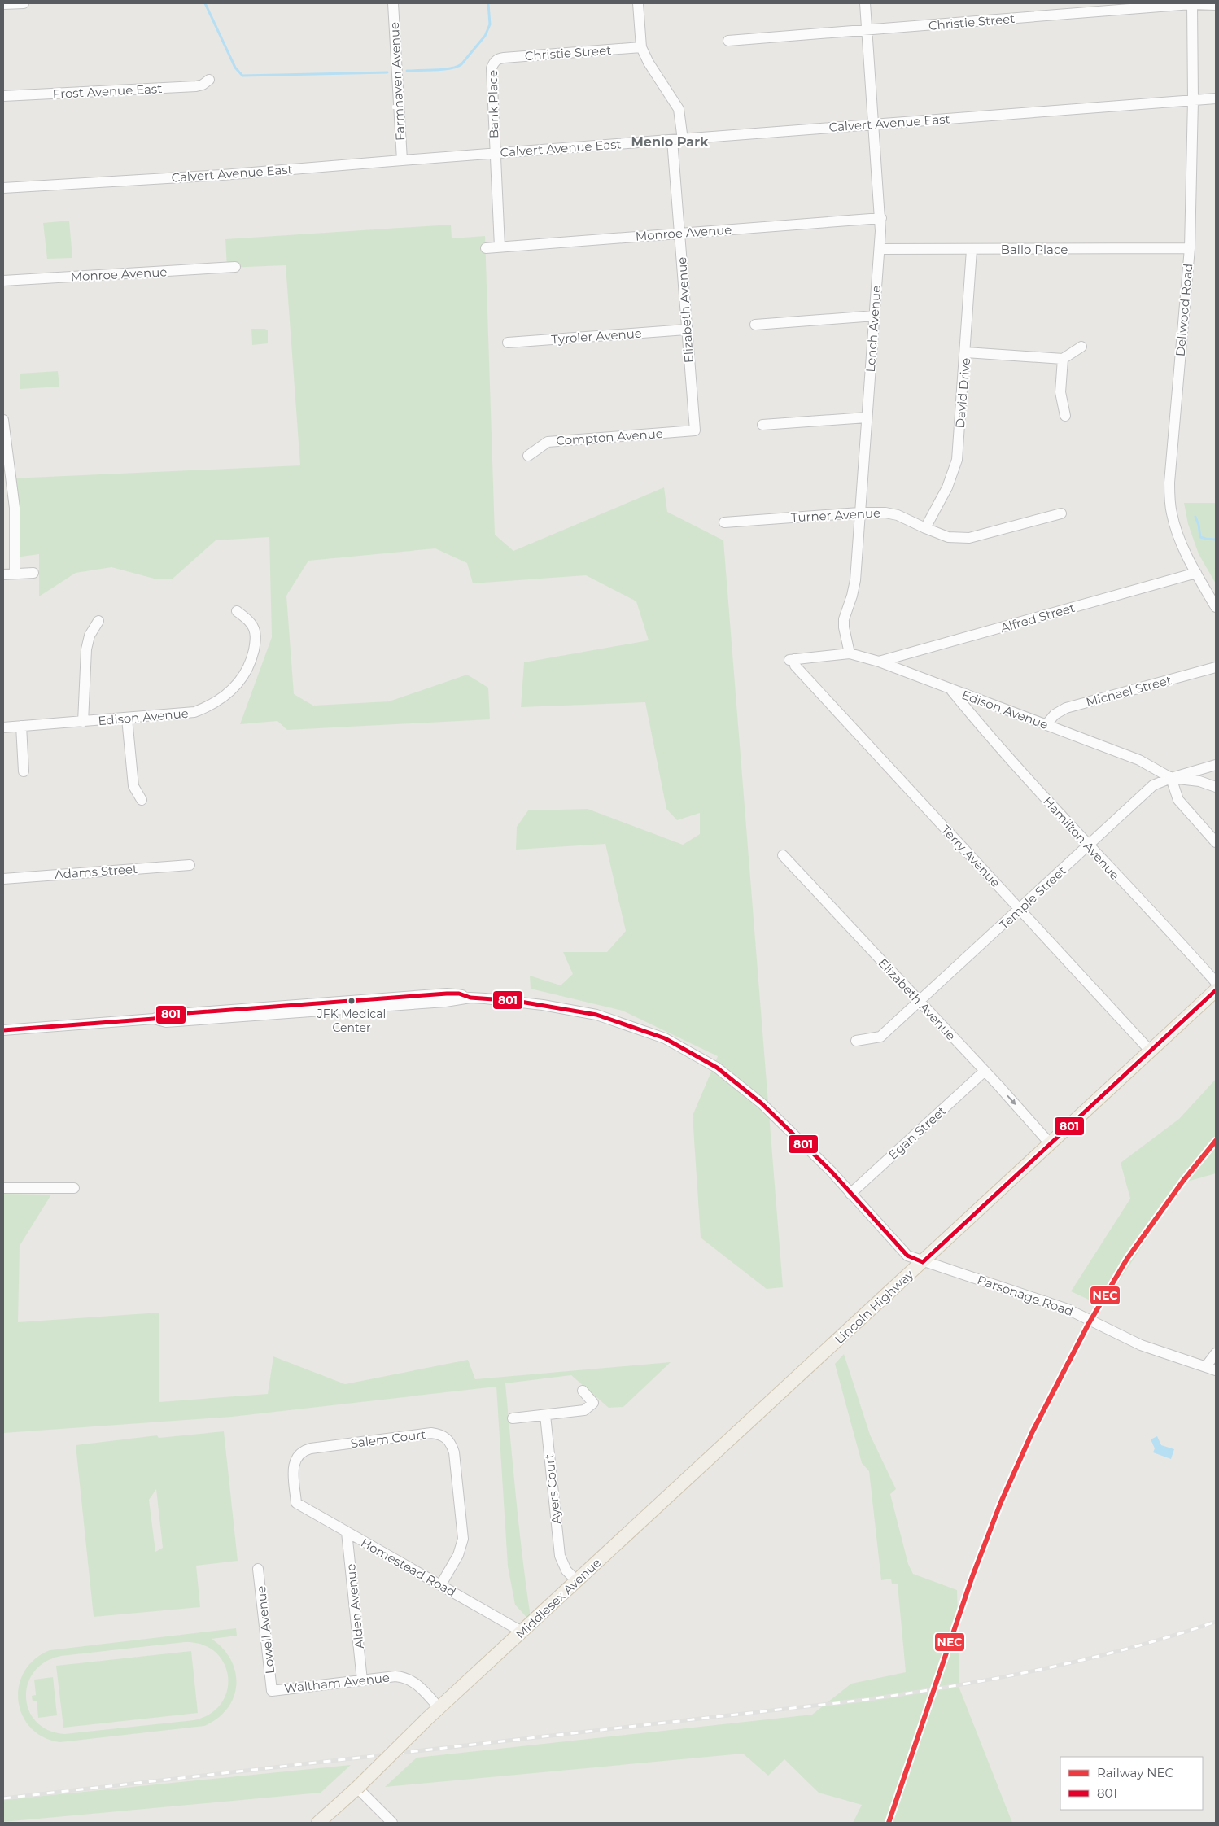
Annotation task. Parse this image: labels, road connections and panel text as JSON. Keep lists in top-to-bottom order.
{
  "streets": {
    "main road": ["Lincoln Highway", "Middlesex Avenue"],
    "street": [
      "Christie Street",
      "Farmhaven Avenue",
      "Frost Avenue East",
      "Bank Place",
      "Calvert Avenue East",
      "Monroe Avenue",
      "Ballo Place",
      "Elizabeth Avenue",
      "Dellwood Road",
      "Lench Avenue",
      "Tyroler Avenue",
      "David Drive",
      "Compton Avenue",
      "Turner Avenue",
      "Alfred Street",
      "Michael Street",
      "Edison Avenue",
      "Hamilton Avenue",
      "Terry Avenue",
      "Adams Street",
      "Temple Street",
      "Egan Street",
      "Parsonage Road",
      "Salem Court",
      "Ayers Court",
      "Homestead Road",
      "Alden Avenue",
      "Lowell Avenue",
      "Waltham Avenue"
    ]
  },
  "crossings": [
    ["Christie Street", "Bank Place"],
    ["Christie Street", "Elizabeth Avenue"],
    ["Christie Street", "Dellwood Road"],
    ["Christie Street", "Lench Avenue"],
    ["Farmhaven Avenue", "Calvert Avenue East"],
    ["Bank Place", "Calvert Avenue East"],
    ["Bank Place", "Monroe Avenue"],
    ["Calvert Avenue East", "Elizabeth Avenue"],
    ["Calvert Avenue East", "Dellwood Road"],
    ["Calvert Avenue East", "Lench Avenue"],
    ["Monroe Avenue", "Elizabeth Avenue"],
    ["Monroe Avenue", "Lench Avenue"],
    ["Ballo Place", "Dellwood Road"],
    ["Ballo Place", "Lench Avenue"],
    ["Ballo Place", "David Drive"],
    ["Elizabeth Avenue", "Tyroler Avenue"],
    ["Elizabeth Avenue", "Compton Avenue"],
    ["Elizabeth Avenue", "Temple Street"],
    ["Elizabeth Avenue", "Egan Street"],
    ["Elizabeth Avenue", "Lincoln Highway"],
    ["Dellwood Road", "Alfred Street"],
    ["Lench Avenue", "Turner Avenue"],
    ["Lench Avenue", "Edison Avenue"],
    ["David Drive", "Turner Avenue"],
    ["Alfred Street", "Edison Avenue"],
    ["Michael Street", "Edison Avenue"],
    ["Edison Avenue", "Hamilton Avenue"],
    ["Edison Avenue", "Terry Avenue"],
    ["Edison Avenue", "Temple Street"],
    ["Hamilton Avenue", "Temple Street"],
    ["Terry Avenue", "Temple Street"],
    ["Terry Avenue", "Lincoln Highway"],
    ["Egan Street", "Parsonage Road"],
    ["Parsonage Road", "Lincoln Highway"],
    ["Lincoln Highway", "Middlesex Avenue"],
    ["Salem Court", "Homestead Road"],
    ["Ayers Court", "Middlesex Avenue"],
    ["Homestead Road", "Middlesex Avenue"],
    ["Homestead Road", "Alden Avenue"],
    ["Middlesex Avenue", "Waltham Avenue"],
    ["Alden Avenue", "Waltham Avenue"],
    ["Lowell Avenue", "Waltham Avenue"]
  ],
  "districts": ["Menlo Park"],
  "places": ["JFK Medical Center"],
  "lines": ["transit line 801", "rail line NEC"],
  "legend": ["Railway NEC", "801"]
}
